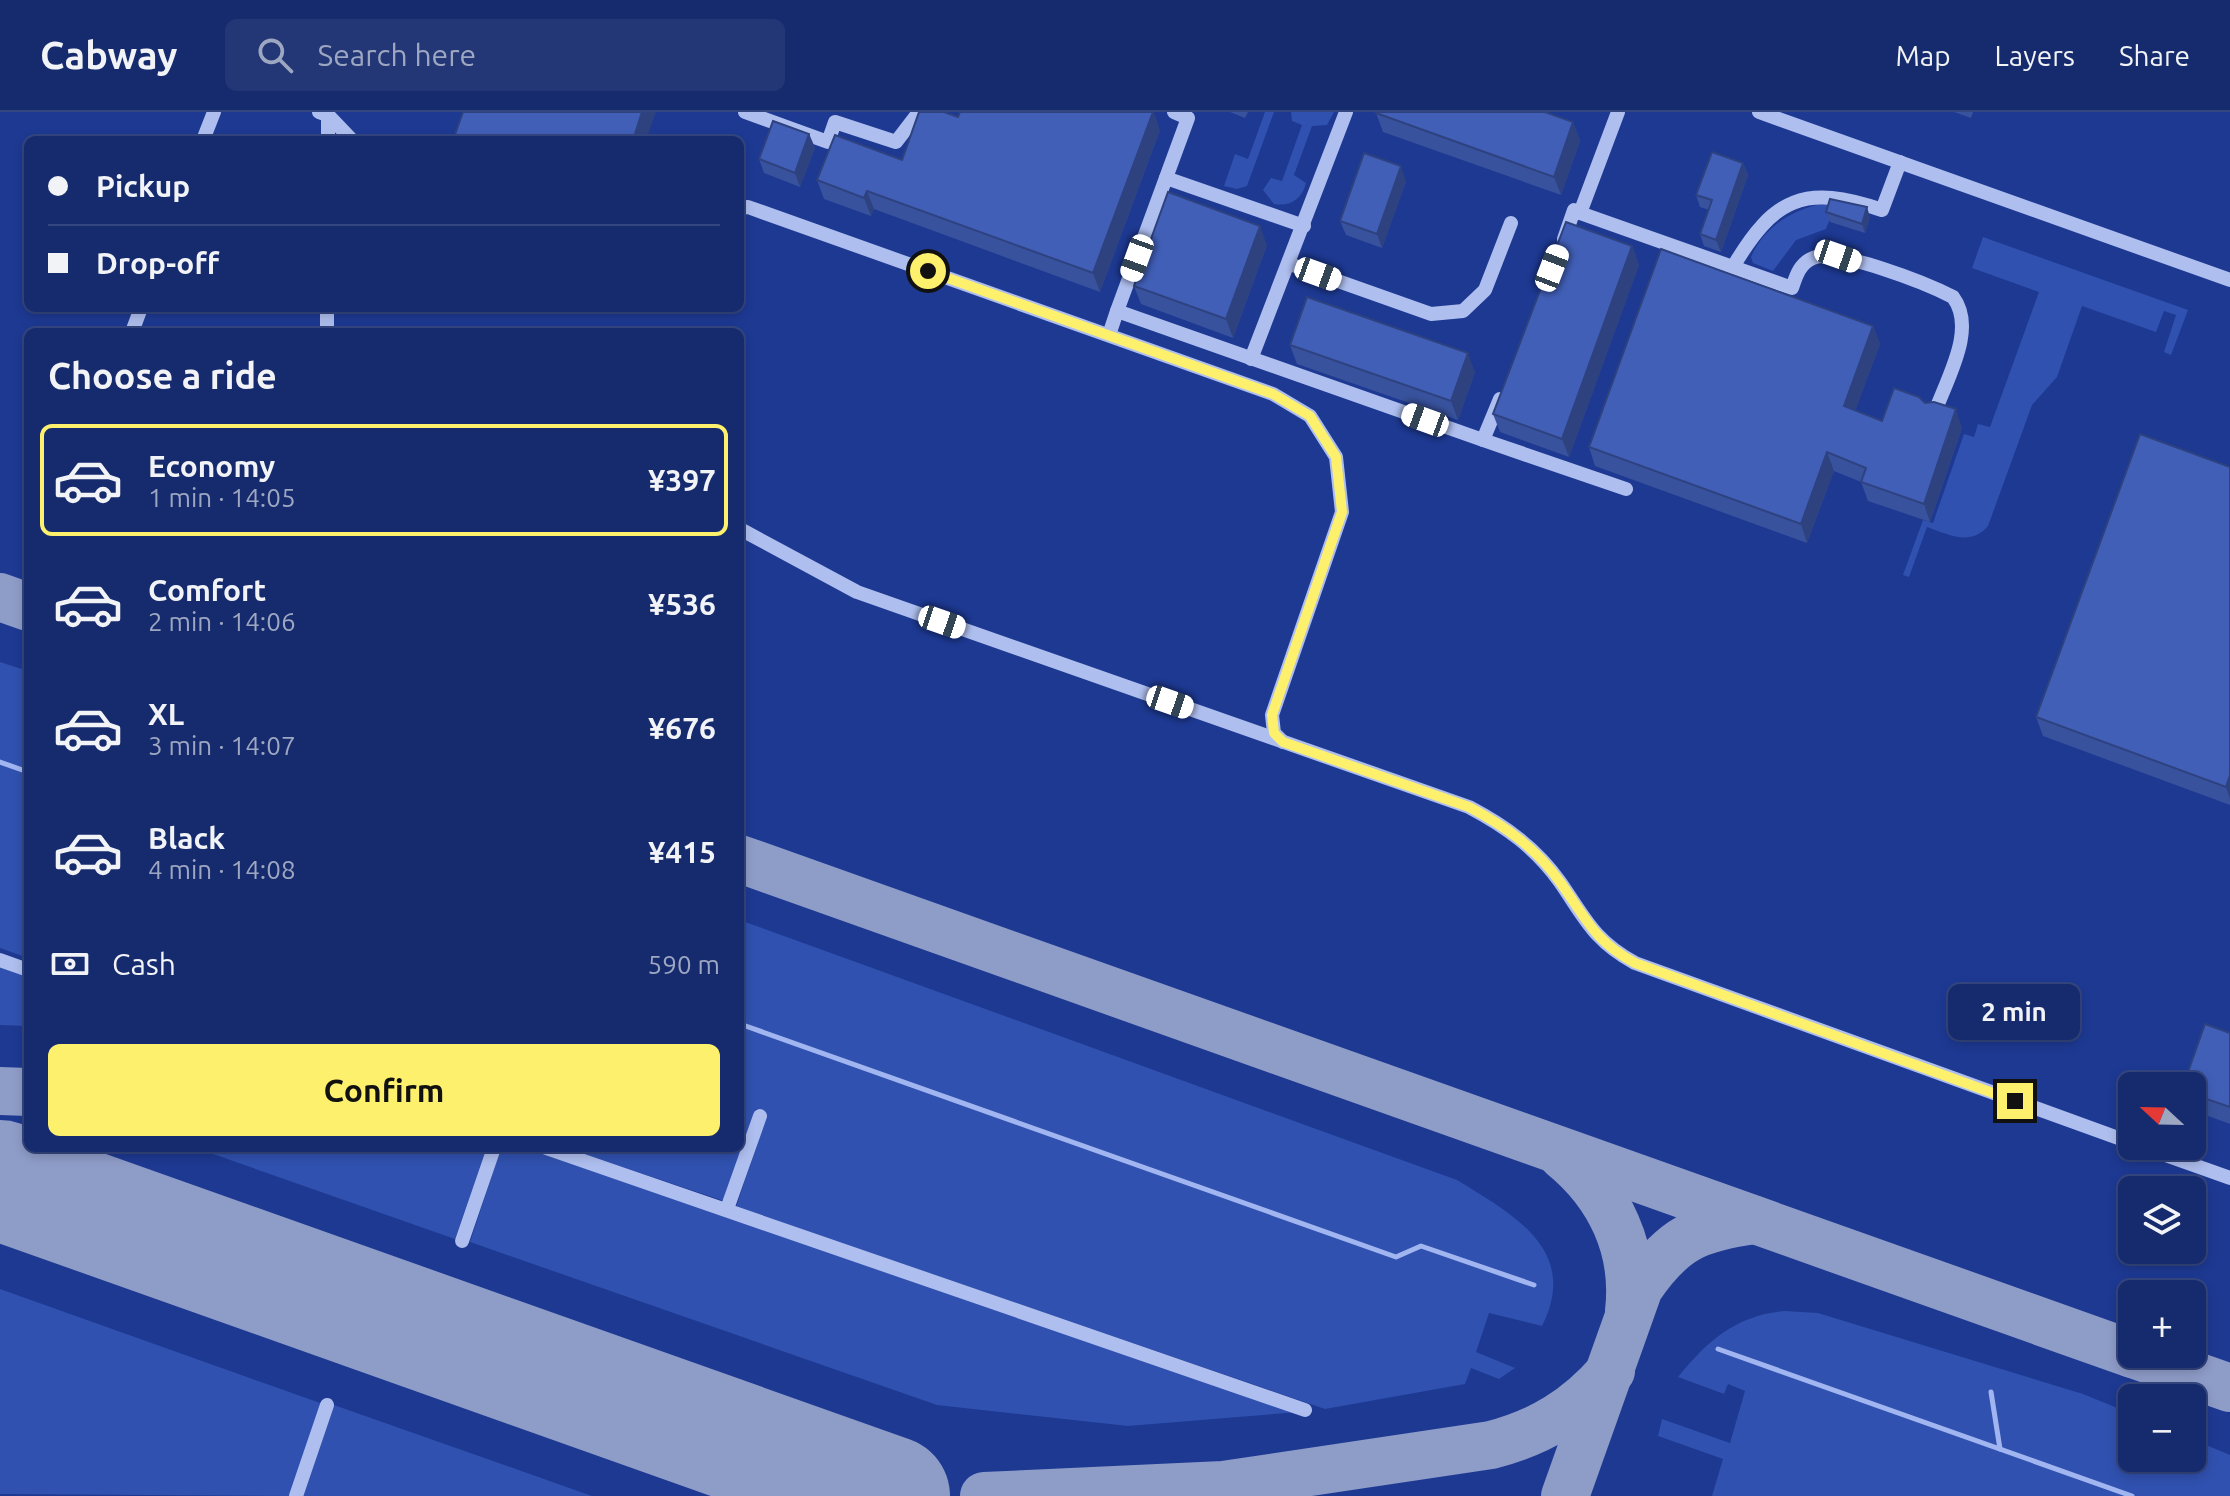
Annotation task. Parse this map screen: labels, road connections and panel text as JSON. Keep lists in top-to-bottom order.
{
  "north": "left",
  "page": {
    "header": "Cabway",
    "search": "Search here",
    "nav": ["Map", "Layers", "Share"],
    "banner": ["Pickup", "Drop-off"],
    "heading": "Choose a ride",
    "list": [
      {
        "name": "Economy",
        "note": "1 min · 14:05",
        "value": "¥397"
      },
      {
        "name": "Comfort",
        "note": "2 min · 14:06",
        "value": "¥536"
      },
      {
        "name": "XL",
        "note": "3 min · 14:07",
        "value": "¥676"
      },
      {
        "name": "Black",
        "note": "4 min · 14:08",
        "value": "¥415"
      }
    ],
    "pay": ["Cash", "590 m"],
    "bubble": "2 min",
    "buttons": "Confirm",
    "map_buttons": ["+", "−"]
  }
}
